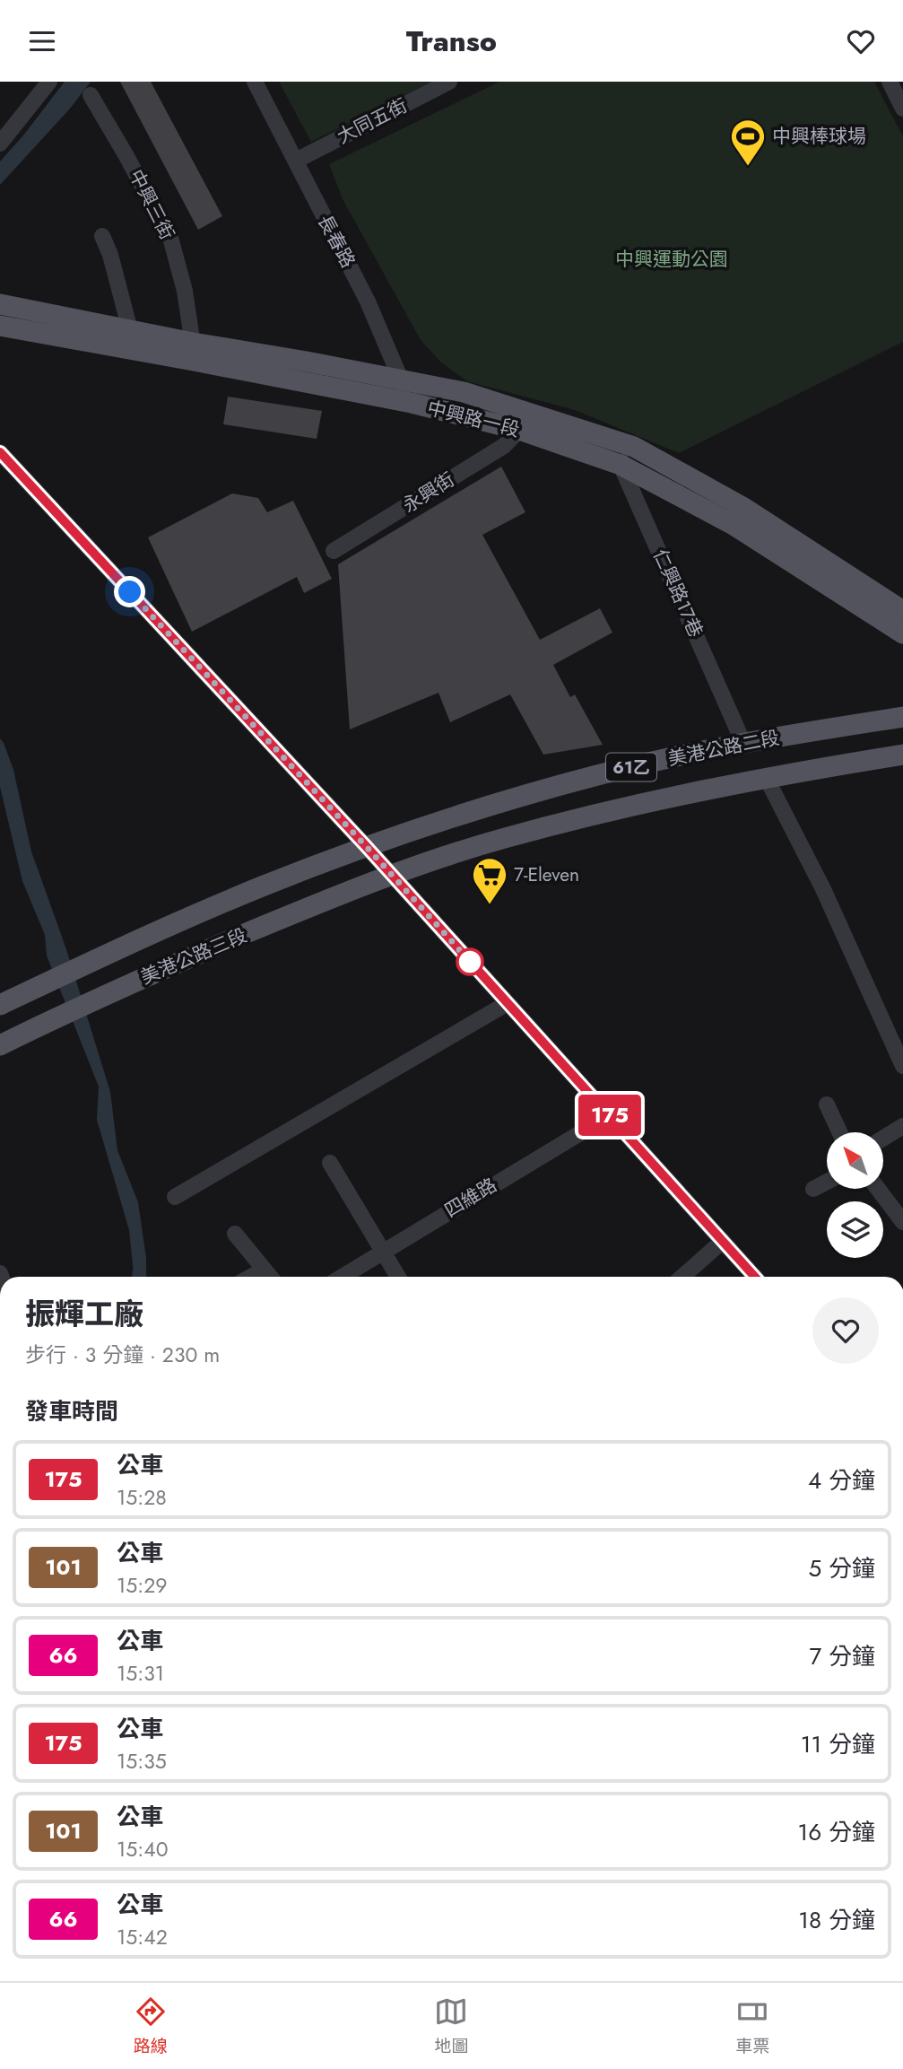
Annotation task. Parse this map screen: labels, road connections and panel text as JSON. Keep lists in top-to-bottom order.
{
  "streets": {
    "main road": [
      "中興路一段",
      "美港公路二段",
      "61乙",
      "美港公路三段"
    ],
    "street": [
      "大同五街",
      "中興三街",
      "長春路",
      "永興街",
      "仁興路17巷",
      "四維路"
    ]
  },
  "crossings": [
    ["大同五街", "長春路"],
    ["中興三街", "中興路一段"],
    ["長春路", "中興路一段"],
    ["中興路一段", "永興街"],
    ["中興路一段", "仁興路17巷"],
    ["仁興路17巷", "美港公路二段"],
    ["美港公路二段", "美港公路三段"]
  ],
  "parks": ["中興運動公園"],
  "places": {
    "sports": ["中興棒球場"],
    "supermarket": ["7-Eleven"]
  },
  "lines": ["bus line 175"],
  "north": "top left",
  "page": {
    "header": "Transo",
    "on_map": "175",
    "heading": [
      ["振輝工廠", "步行 · 3 分鐘 · 230 m"],
      "發車時間"
    ],
    "list": [
      {
        "mark": "175",
        "name": "公車",
        "note": "15:28",
        "value": "4 分鐘"
      },
      {
        "mark": "101",
        "name": "公車",
        "note": "15:29",
        "value": "5 分鐘"
      },
      {
        "mark": "66",
        "name": "公車",
        "note": "15:31",
        "value": "7 分鐘"
      },
      {
        "mark": "175",
        "name": "公車",
        "note": "15:35",
        "value": "11 分鐘"
      },
      {
        "mark": "101",
        "name": "公車",
        "note": "15:40",
        "value": "16 分鐘"
      },
      {
        "mark": "66",
        "name": "公車",
        "note": "15:42",
        "value": "18 分鐘"
      }
    ],
    "tabs": ["路線", "地圖", "車票"]
  }
}
